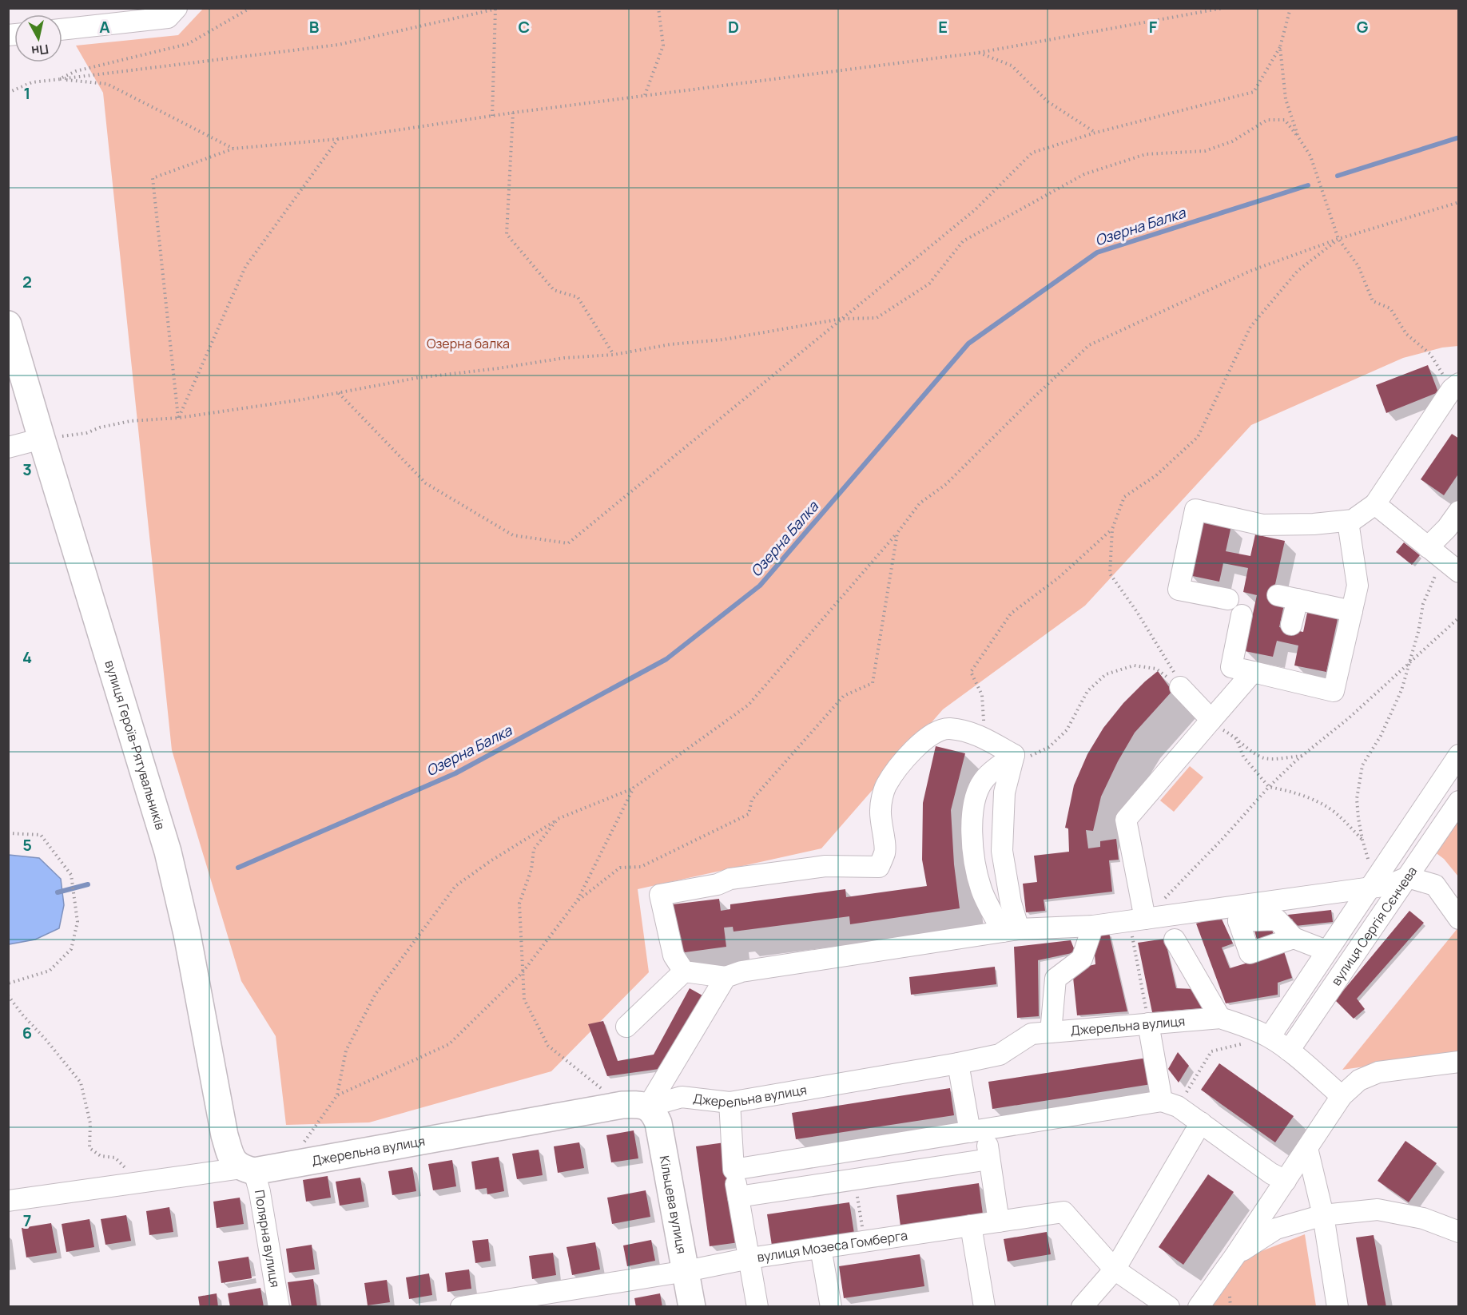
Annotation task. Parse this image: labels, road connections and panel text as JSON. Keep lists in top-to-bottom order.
{
  "streets": {
    "main road": ["вулиця Героїв-Рятувальників", "Джерельна вулиця", "Кільцева вулиця"],
    "street": ["вулиця Сергія Сєнчева", "Полярна вулиця", "вулиця Мозеса Гомберга"]
  },
  "crossings": [
    ["вулиця Героїв-Рятувальників", "Джерельна вулиця"],
    ["вулиця Героїв-Рятувальників", "Полярна вулиця"],
    ["вулиця Сергія Сєнчева", "Джерельна вулиця"],
    ["Джерельна вулиця", "Кільцева вулиця"],
    ["Джерельна вулиця", "Полярна вулиця"],
    ["Кільцева вулиця", "вулиця Мозеса Гомберга"]
  ],
  "water": ["Озерна Балка"],
  "parks": ["Озерна балка"],
  "north": "bottom",
  "grid": {
    "columns": [
      "A",
      "B",
      "C",
      "D",
      "E",
      "F",
      "G"
    ],
    "rows": [
      "1",
      "2",
      "3",
      "4",
      "5",
      "6",
      "7"
    ]
  }
}
